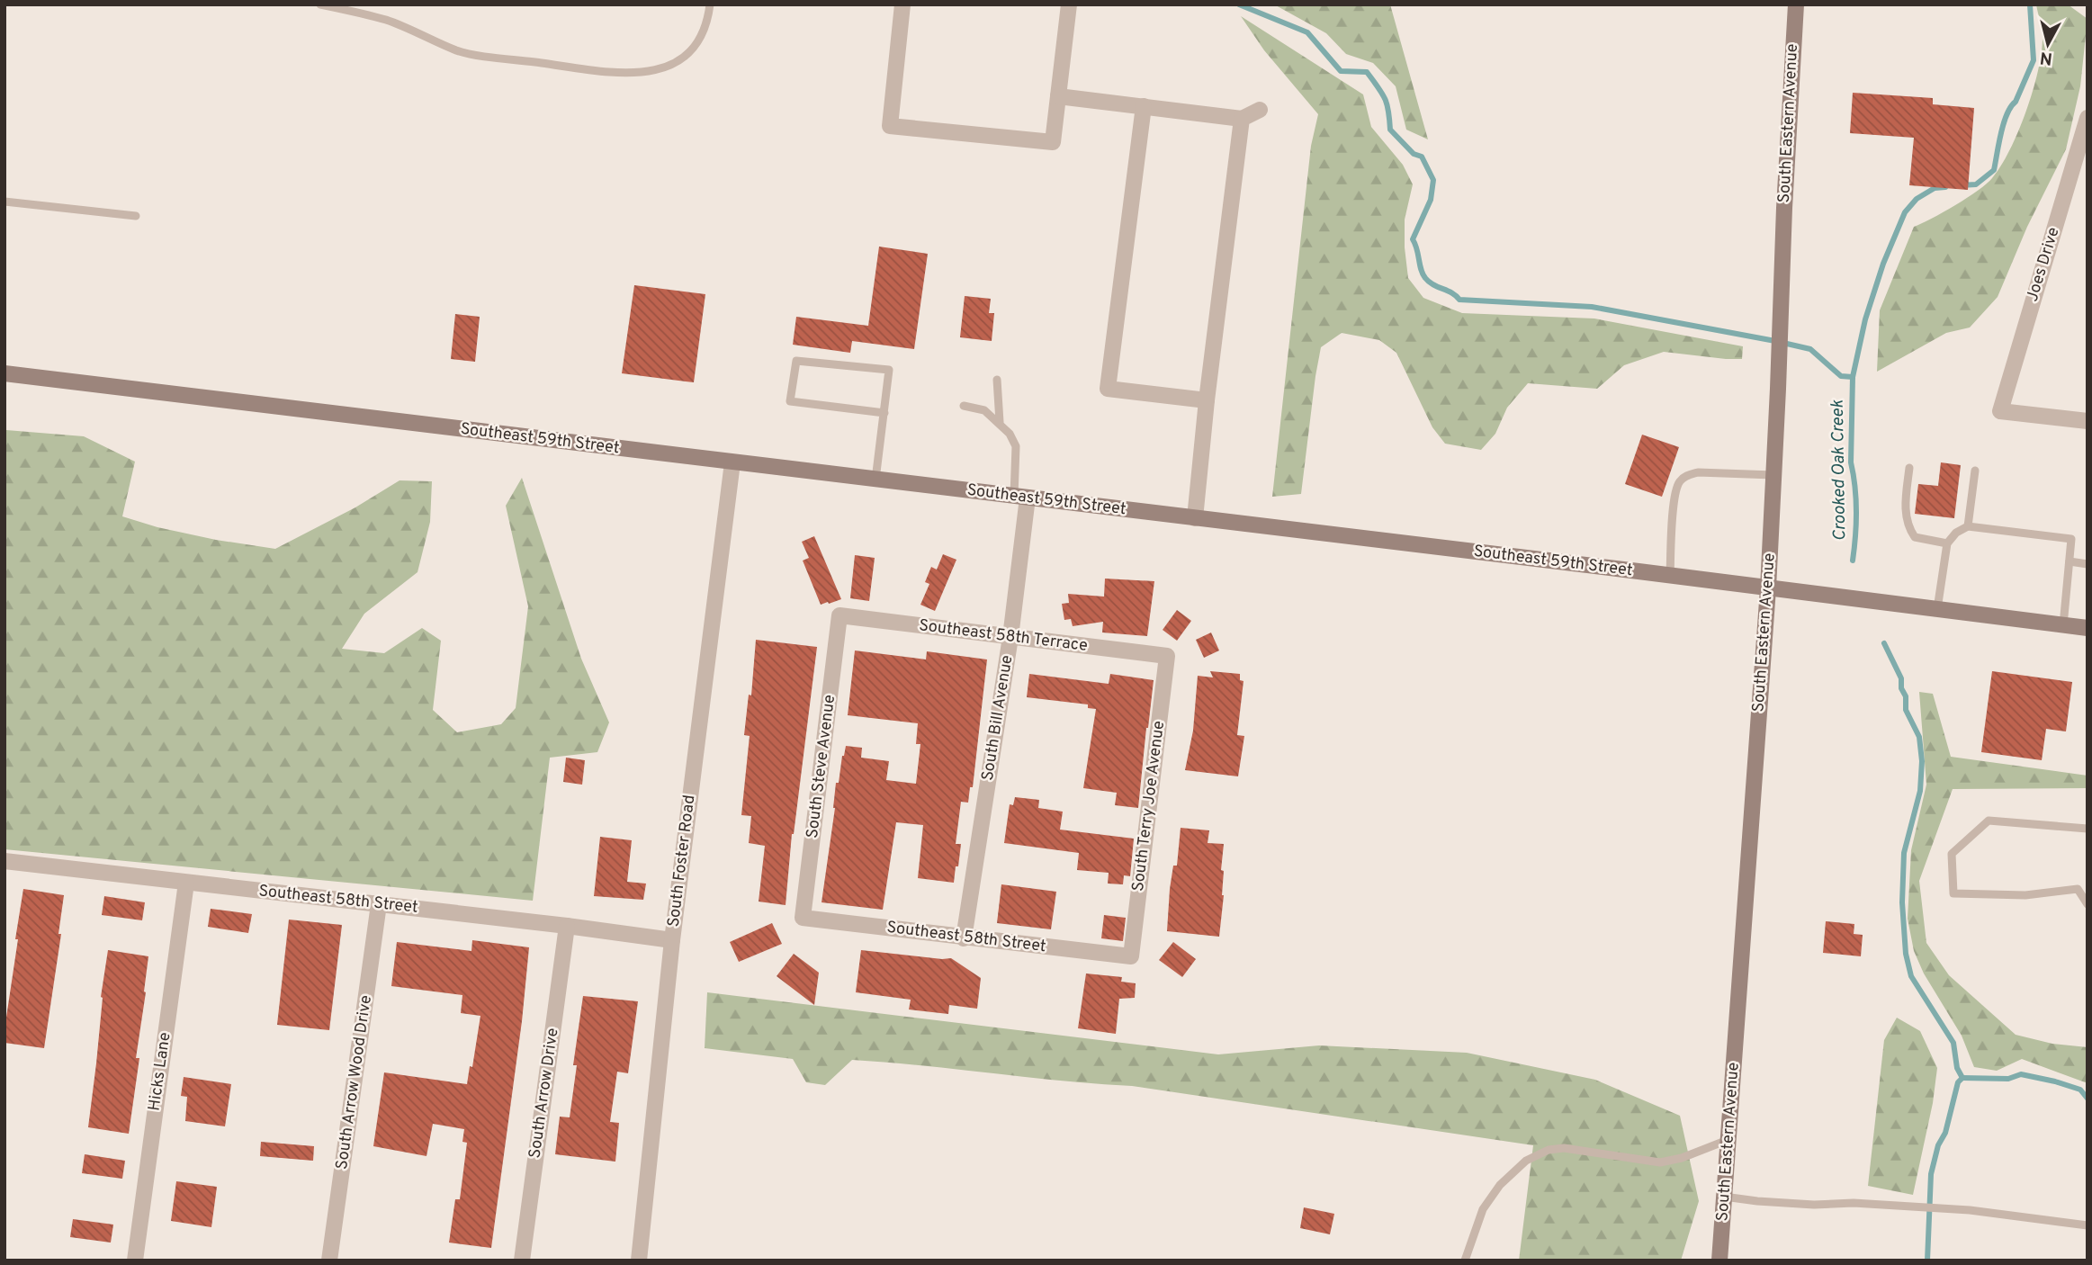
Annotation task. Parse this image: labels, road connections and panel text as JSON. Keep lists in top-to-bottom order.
{
  "streets": {
    "main road": ["South Eastern Avenue", "Southeast 59th Street"],
    "street": [
      "Joes Drive",
      "Southeast 58th Terrace",
      "South Bill Avenue",
      "South Steve Avenue",
      "South Terry Joe Avenue",
      "South Foster Road",
      "Southeast 58th Street",
      "Hicks Lane",
      "South Arrow Wood Drive",
      "South Arrow Drive"
    ]
  },
  "crossings": [
    ["South Eastern Avenue", "Southeast 59th Street"],
    ["Southeast 59th Street", "South Bill Avenue"],
    ["Southeast 59th Street", "South Foster Road"],
    ["Southeast 58th Terrace", "South Bill Avenue"],
    ["Southeast 58th Terrace", "South Steve Avenue"],
    ["Southeast 58th Terrace", "South Terry Joe Avenue"],
    ["South Bill Avenue", "Southeast 58th Street"],
    ["South Steve Avenue", "Southeast 58th Street"],
    ["South Terry Joe Avenue", "Southeast 58th Street"],
    ["South Foster Road", "Southeast 58th Street"],
    ["Southeast 58th Street", "Hicks Lane"],
    ["Southeast 58th Street", "South Arrow Wood Drive"],
    ["Southeast 58th Street", "South Arrow Drive"]
  ],
  "water": ["Crooked Oak Creek"],
  "north": "bottom"
}
